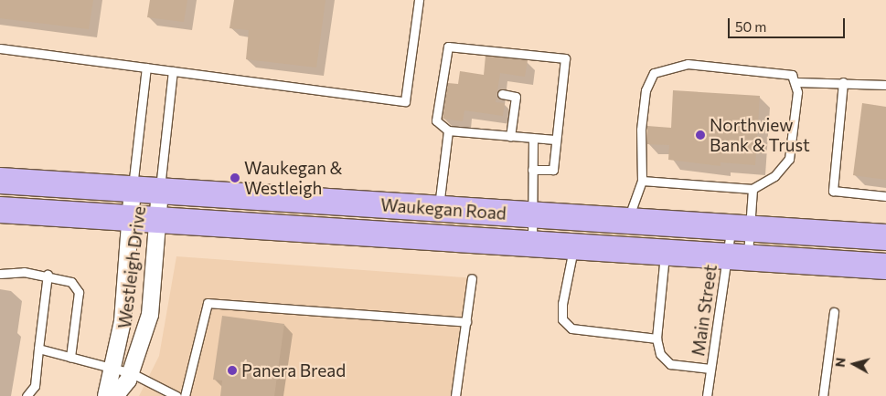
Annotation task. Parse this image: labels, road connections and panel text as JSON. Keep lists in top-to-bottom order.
{
  "streets": {
    "main road": ["Waukegan Road"],
    "street": ["Westleigh Drive"],
    "lane": ["Main Street"]
  },
  "crossings": [
    ["Waukegan Road", "Westleigh Drive"],
    ["Waukegan Road", "Main Street"]
  ],
  "places": ["Northview Bank & Trust", "Waukegan & Westleigh", "Panera Bread"],
  "scale_bar": "50 m",
  "north": "left"
}
